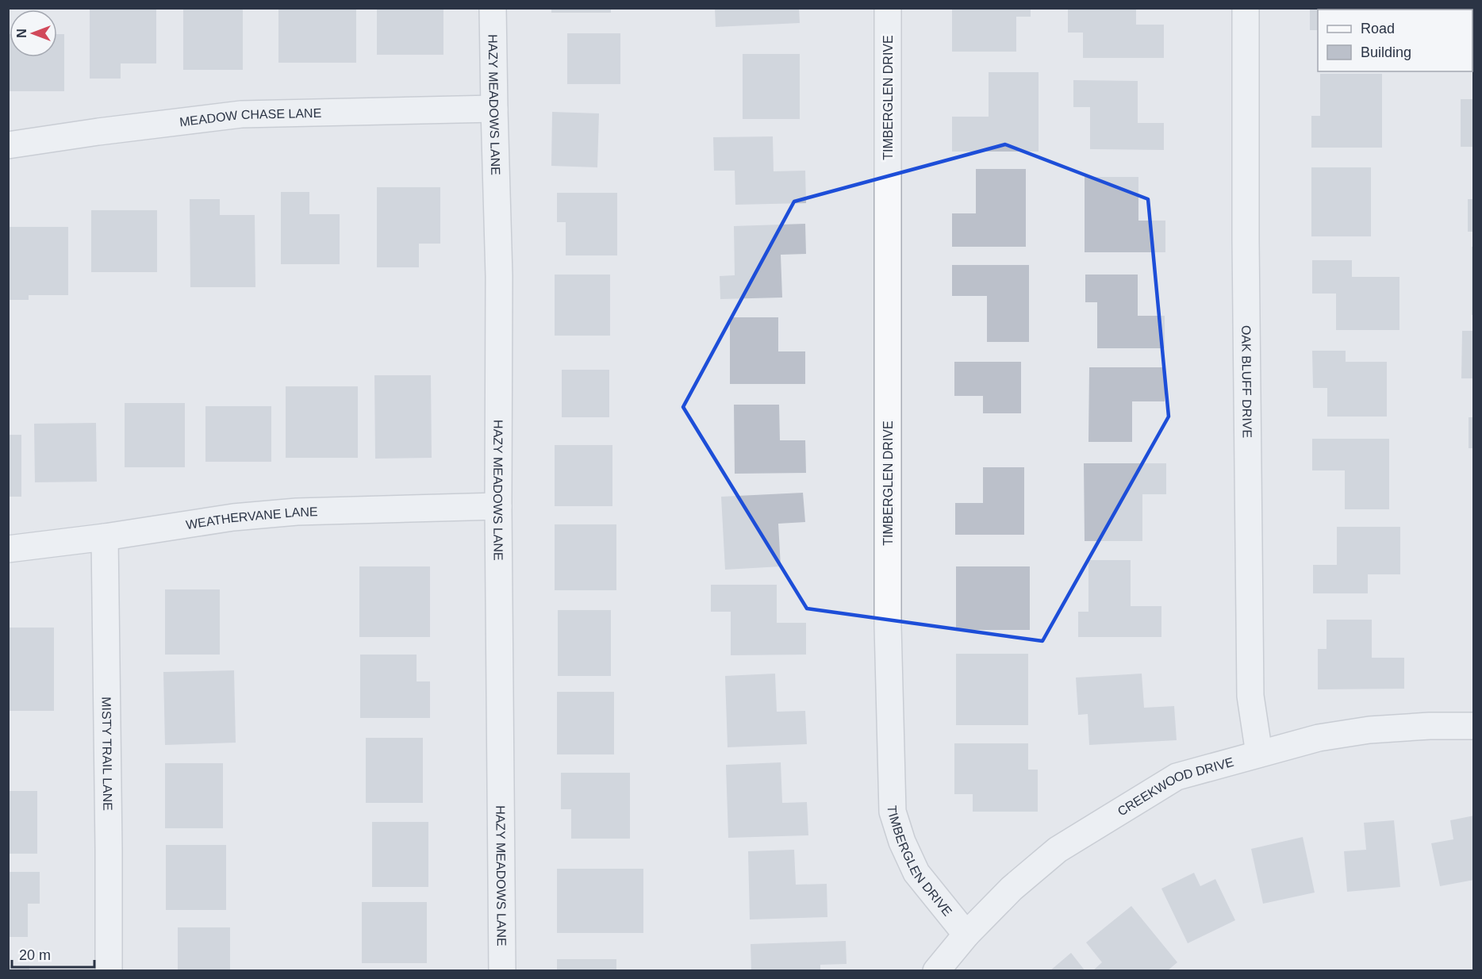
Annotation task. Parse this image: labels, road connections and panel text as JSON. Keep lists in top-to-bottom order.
{
  "streets": {
    "street": [
      "TIMBERGLEN DRIVE",
      "HAZY MEADOWS LANE",
      "MEADOW CHASE LANE",
      "OAK BLUFF DRIVE",
      "WEATHERVANE LANE",
      "MISTY TRAIL LANE",
      "CREEKWOOD DRIVE"
    ]
  },
  "crossings": [
    ["TIMBERGLEN DRIVE", "CREEKWOOD DRIVE"],
    ["HAZY MEADOWS LANE", "MEADOW CHASE LANE"],
    ["HAZY MEADOWS LANE", "WEATHERVANE LANE"],
    ["OAK BLUFF DRIVE", "CREEKWOOD DRIVE"],
    ["WEATHERVANE LANE", "MISTY TRAIL LANE"]
  ],
  "legend": ["Road", "Building"],
  "scale_bar": "20 m",
  "north": "left"
}
